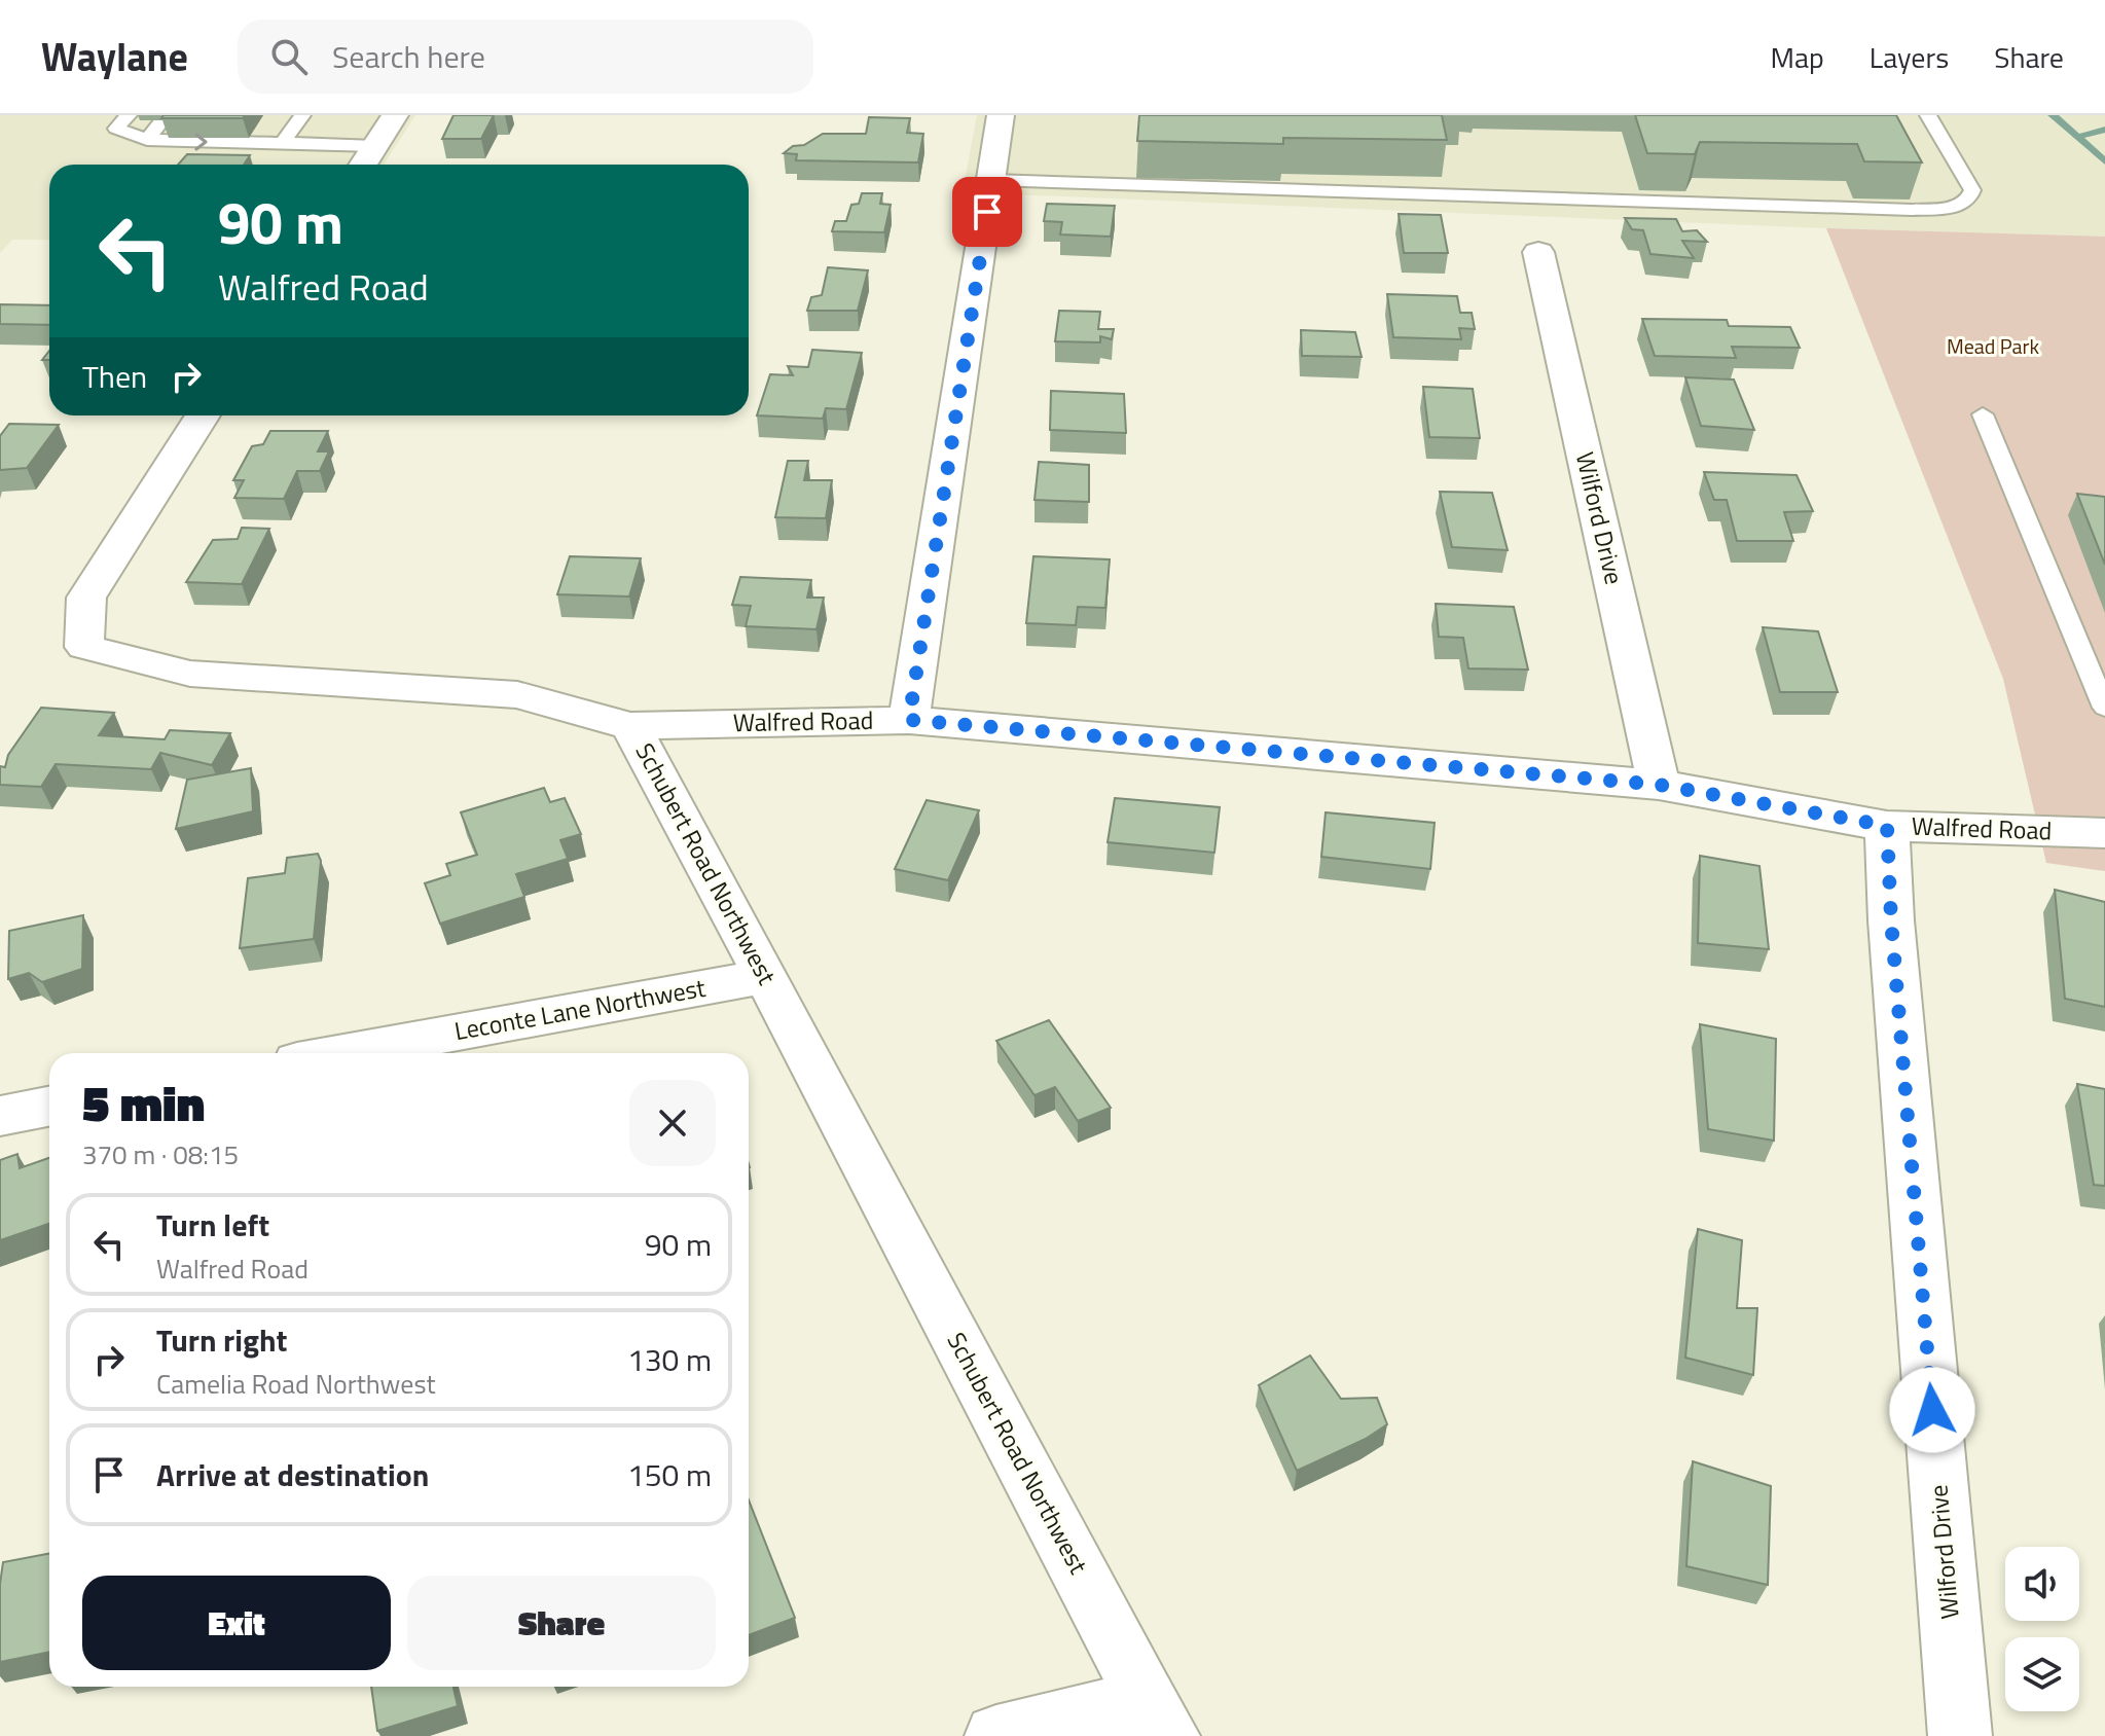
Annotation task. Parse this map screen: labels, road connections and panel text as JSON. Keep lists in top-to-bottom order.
{
  "streets": {
    "street": [
      "Wilford Drive",
      "Walfred Road",
      "Schubert Road Northwest",
      "Leconte Lane Northwest"
    ]
  },
  "crossings": [
    ["Wilford Drive", "Walfred Road"],
    ["Walfred Road", "Schubert Road Northwest"],
    ["Schubert Road Northwest", "Leconte Lane Northwest"]
  ],
  "parks": ["Mead Park"],
  "page": {
    "header": "Waylane",
    "search": "Search here",
    "nav": ["Map", "Layers", "Share"],
    "turn": ["90 m", "Walfred Road"],
    "then": "Then",
    "heading": ["5 min", "370 m · 08:15"],
    "list": [
      {
        "name": "Turn left",
        "note": "Walfred Road",
        "value": "90 m"
      },
      {
        "name": "Turn right",
        "note": "Camelia Road Northwest",
        "value": "130 m"
      },
      {
        "name": "Arrive at destination",
        "value": "150 m"
      }
    ],
    "buttons": ["Exit", "Share"]
  }
}
